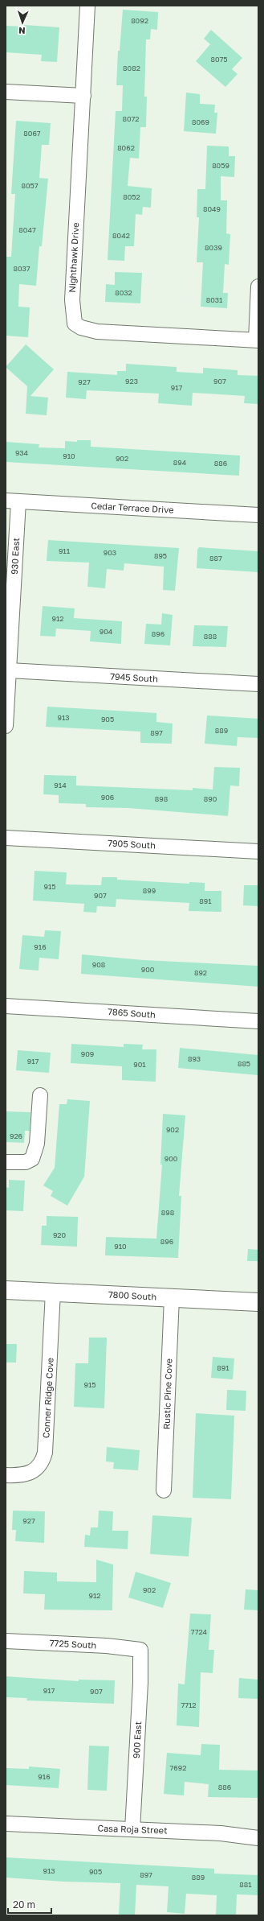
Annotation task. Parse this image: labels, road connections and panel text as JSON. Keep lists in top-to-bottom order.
{
  "streets": {
    "main road": ["7800 South"],
    "street": [
      "Nighthawk Drive",
      "Cedar Terrace Drive",
      "930 East",
      "7945 South",
      "7905 South",
      "7865 South",
      "Rustic Pine Cove",
      "Conner Ridge Cove",
      "7725 South",
      "900 East",
      "Casa Roja Street"
    ]
  },
  "crossings": [
    ["Cedar Terrace Drive", "930 East"],
    ["930 East", "7945 South"],
    ["7800 South", "Rustic Pine Cove"],
    ["7800 South", "Conner Ridge Cove"],
    ["7725 South", "900 East"],
    ["900 East", "Casa Roja Street"]
  ],
  "house_numbers": [
    "8092",
    "8075",
    "8082",
    "8072",
    "8069",
    "8067",
    "8062",
    "8059",
    "8057",
    "8052",
    "8049",
    "8047",
    "8042",
    "8039",
    "8037",
    "8032",
    "8031",
    "923",
    "907",
    "927",
    "917",
    "934",
    "910",
    "902",
    "894",
    "886",
    "911",
    "903",
    "895",
    "887",
    "912",
    "904",
    "896",
    "888",
    "913",
    "905",
    "889",
    "897",
    "914",
    "906",
    "898",
    "890",
    "915",
    "899",
    "907",
    "891",
    "916",
    "908",
    "900",
    "892",
    "909",
    "893",
    "917",
    "885",
    "901",
    "902",
    "926",
    "900",
    "898",
    "920",
    "896",
    "910",
    "891",
    "915",
    "927",
    "902",
    "912",
    "7724",
    "917",
    "907",
    "7712",
    "7692",
    "916",
    "886",
    "913",
    "905",
    "897",
    "889",
    "881"
  ],
  "scale_bar": "20 m",
  "north": "bottom"
}
